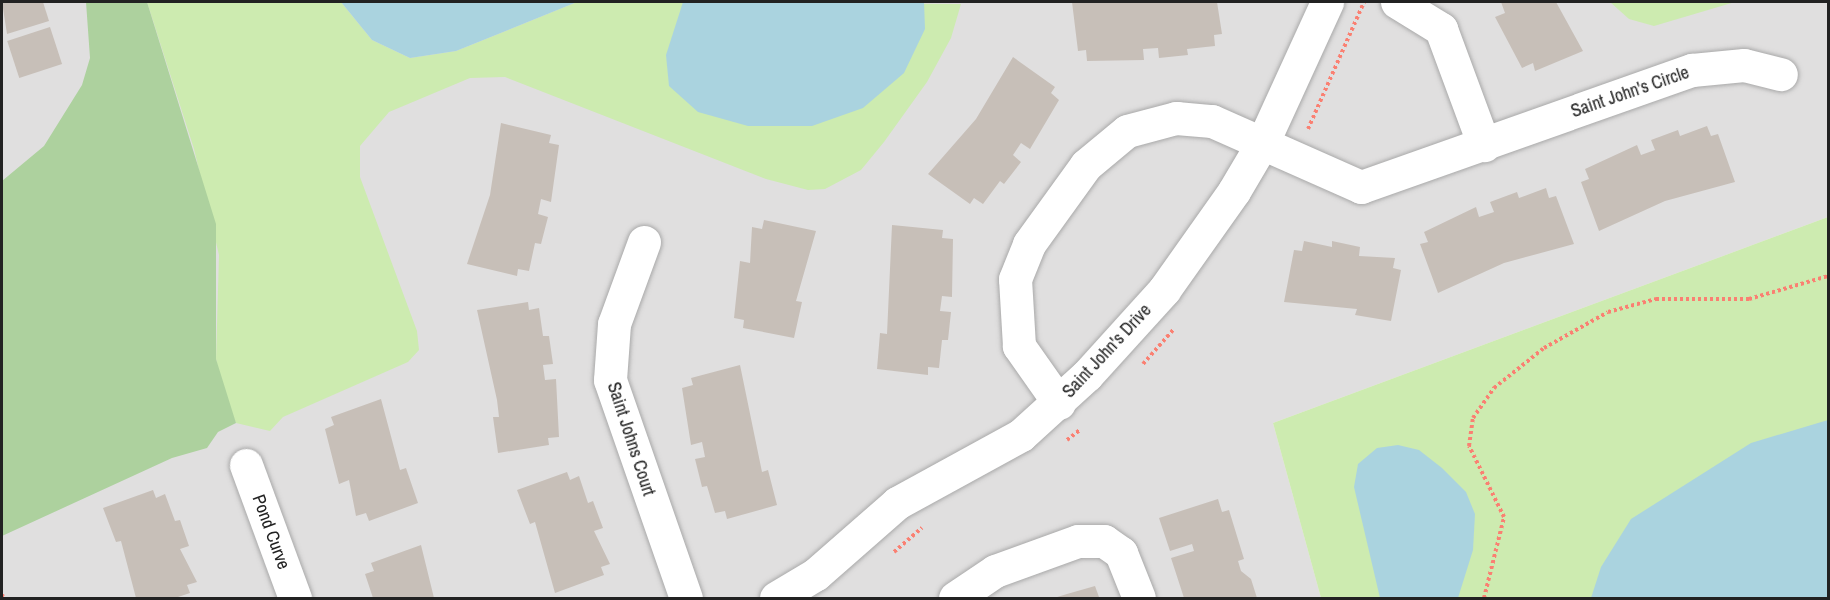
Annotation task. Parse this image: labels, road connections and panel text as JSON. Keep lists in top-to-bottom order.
{
  "streets": {
    "street": [
      "Saint John's Circle",
      "Saint John's Drive",
      "Saint Johns Court",
      "Pond Curve"
    ]
  },
  "crossings": [
    ["Saint John's Circle", "Saint John's Drive"]
  ]
}
